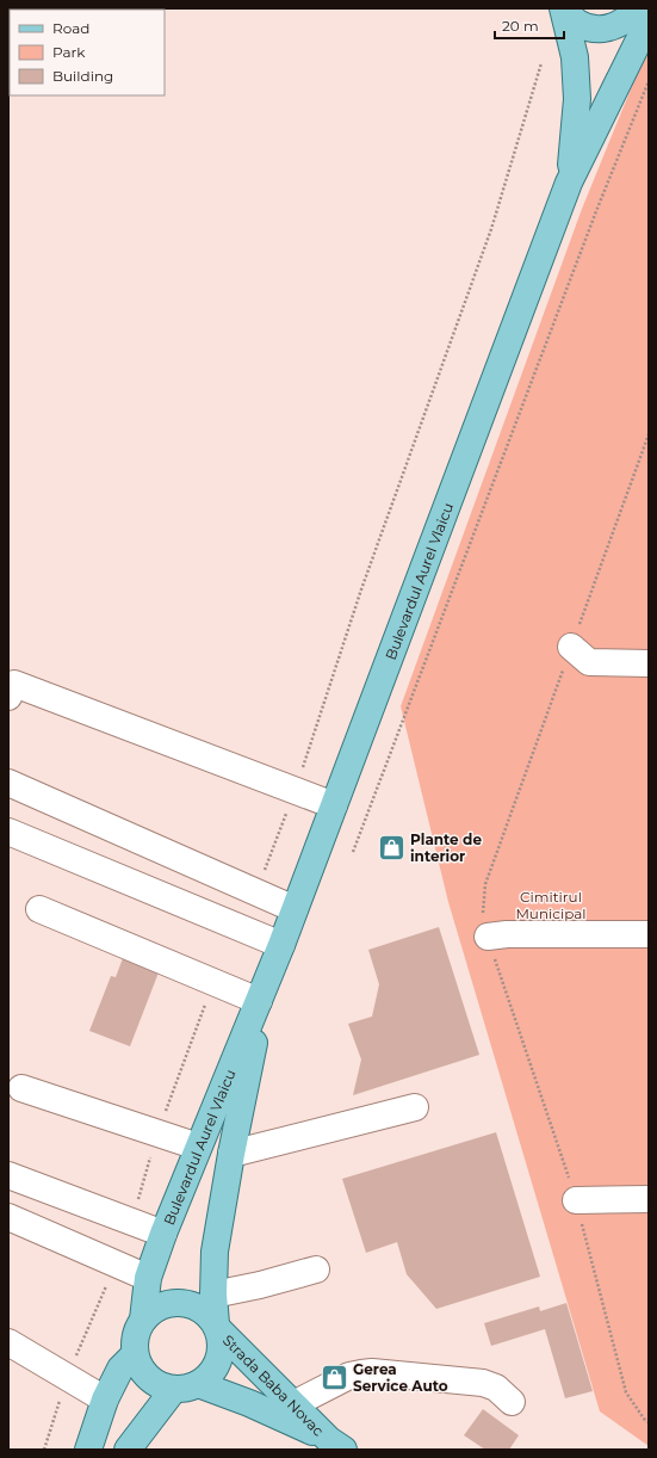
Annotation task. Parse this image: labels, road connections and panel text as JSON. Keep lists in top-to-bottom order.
{
  "streets": {
    "main road": ["Bulevardul Aurel Vlaicu", "Strada Baba Novac"]
  },
  "crossings": [
    ["Bulevardul Aurel Vlaicu", "Strada Baba Novac"]
  ],
  "parks": ["Cimitirul Municipal"],
  "places": {
    "shop": ["Plante de interior", "Gerea Service Auto"]
  },
  "legend": ["Road", "Park", "Building"],
  "scale_bar": "20 m"
}
